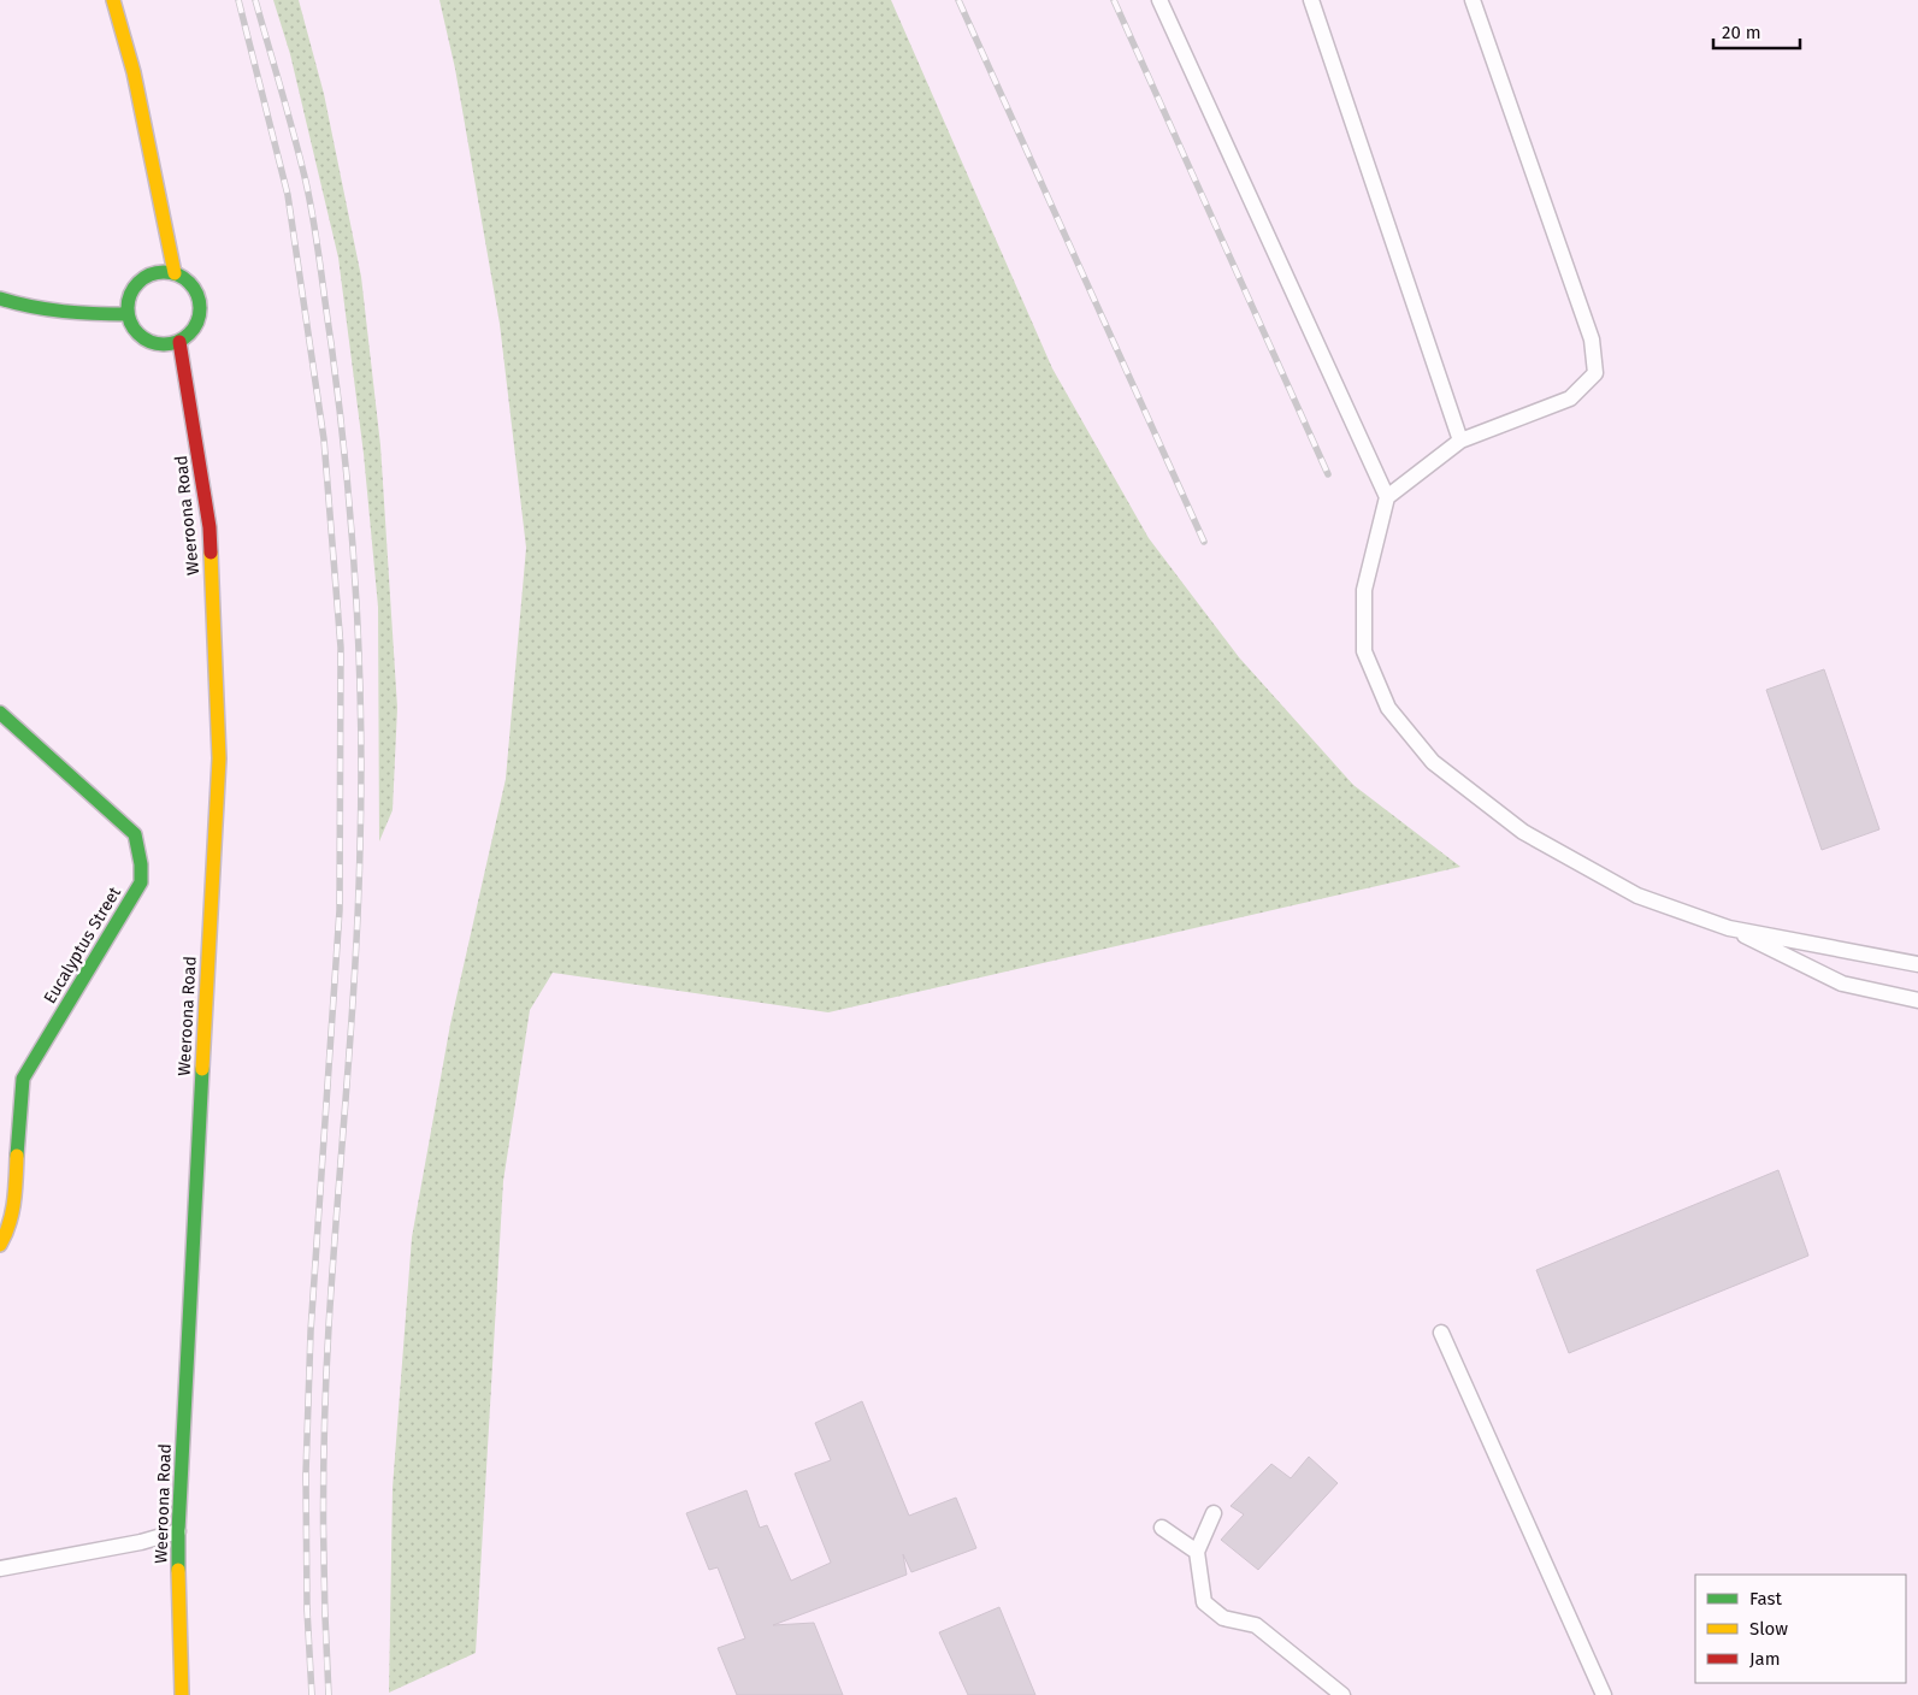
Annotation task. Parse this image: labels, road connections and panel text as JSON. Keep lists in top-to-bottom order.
{
  "streets": {
    "main road": ["Weeroona Road", "Eucalyptus Street"]
  },
  "legend": ["Fast", "Slow", "Jam"],
  "scale_bar": "20 m"
}
